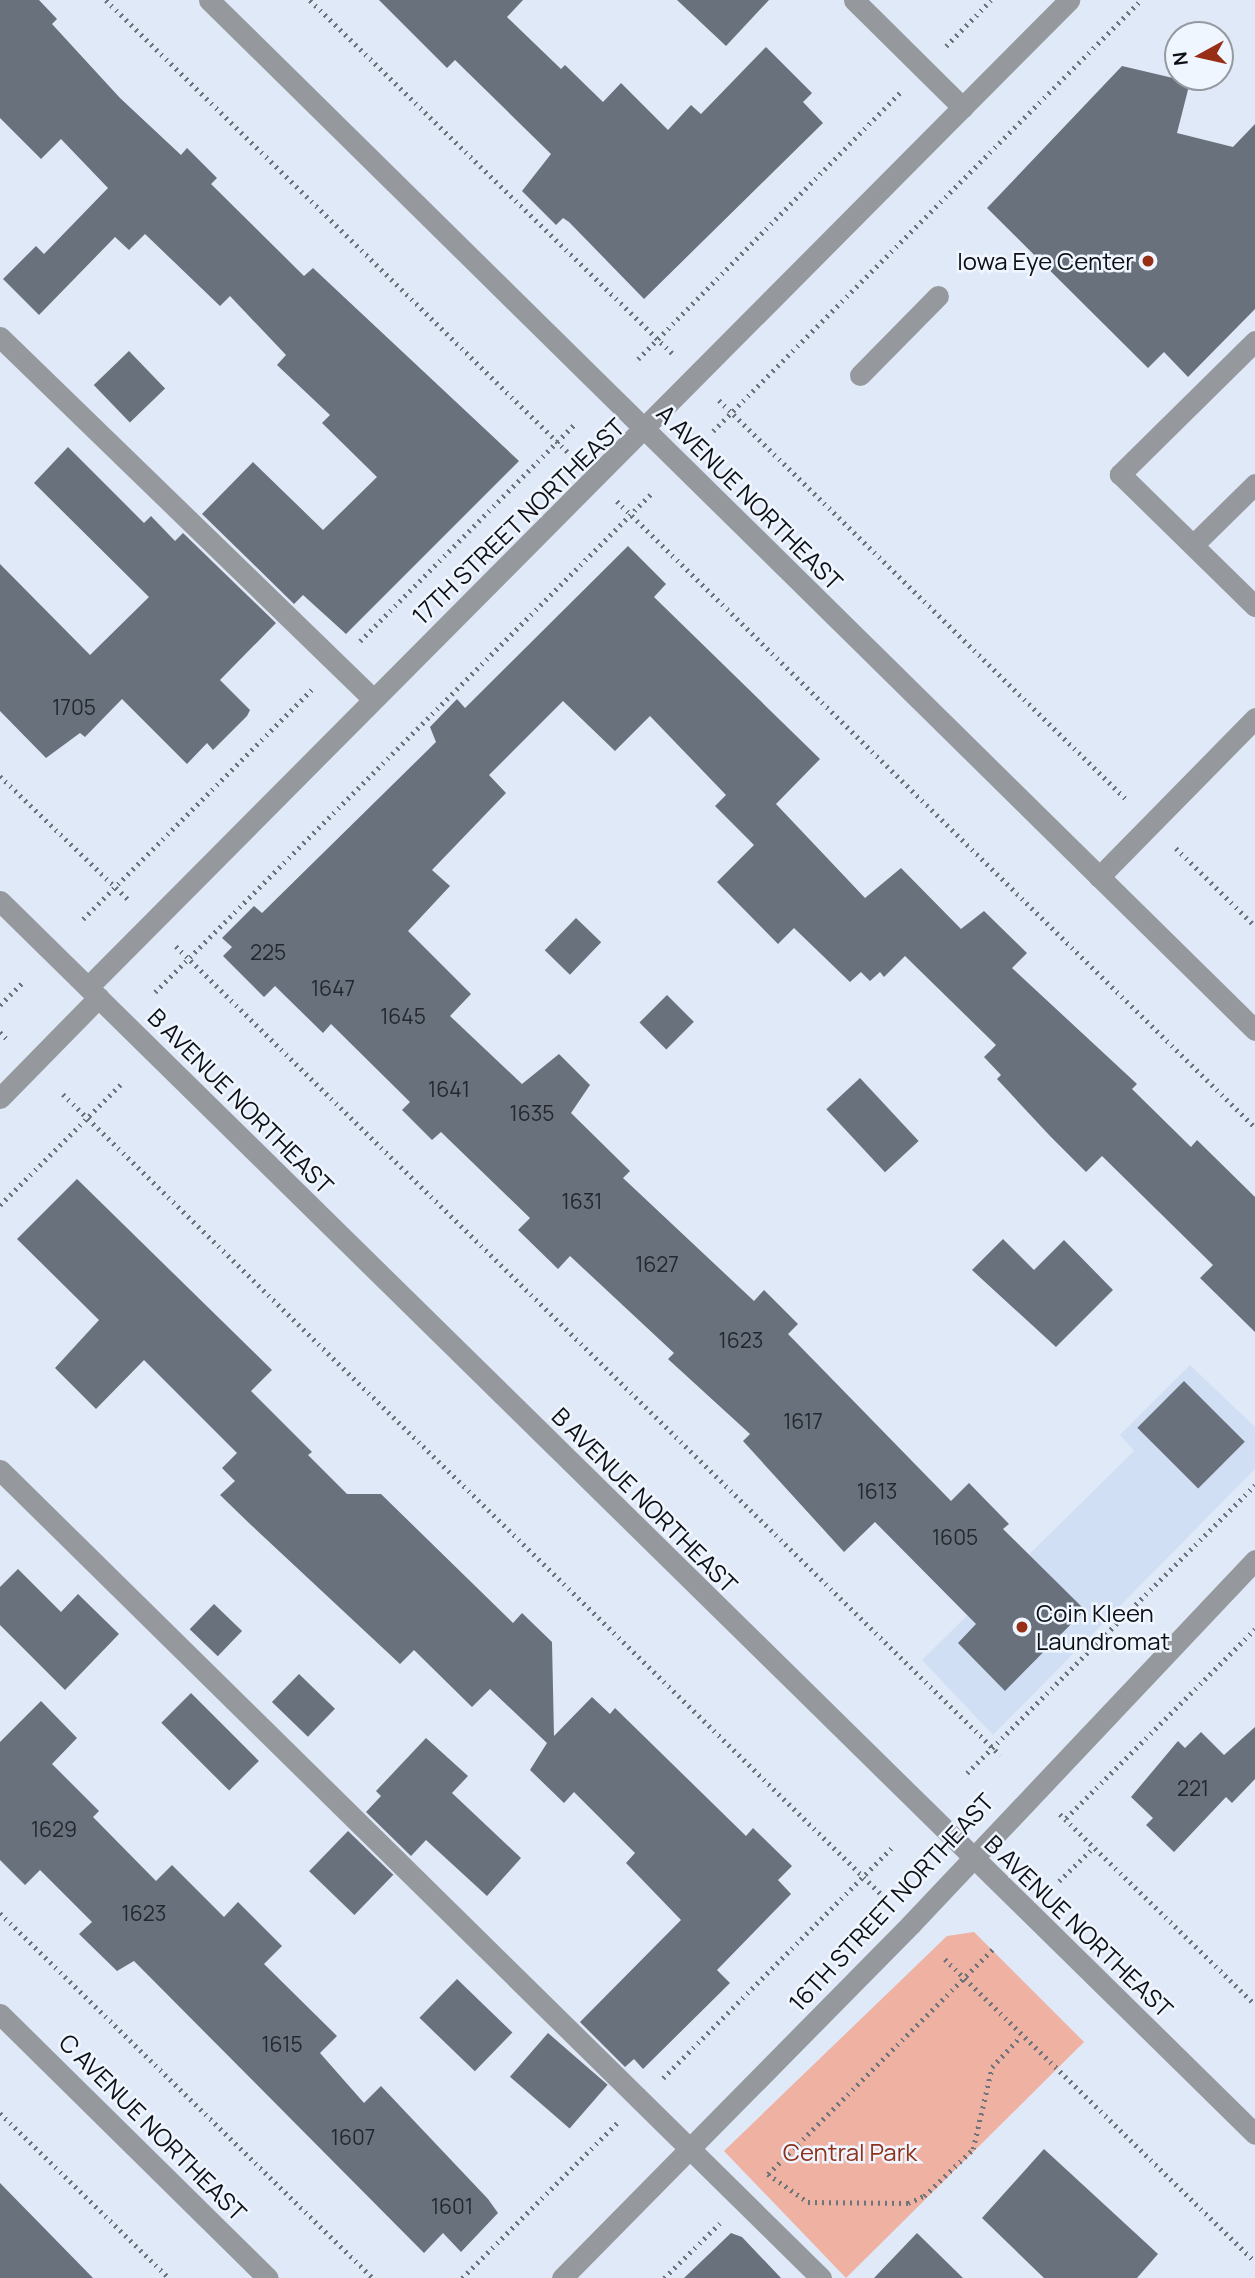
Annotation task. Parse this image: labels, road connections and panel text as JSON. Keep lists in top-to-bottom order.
{
  "streets": {
    "street": [
      "A AVENUE NORTHEAST",
      "17TH STREET NORTHEAST",
      "B AVENUE NORTHEAST",
      "16TH STREET NORTHEAST",
      "C AVENUE NORTHEAST"
    ]
  },
  "crossings": [
    ["A AVENUE NORTHEAST", "17TH STREET NORTHEAST"],
    ["17TH STREET NORTHEAST", "B AVENUE NORTHEAST"],
    ["B AVENUE NORTHEAST", "16TH STREET NORTHEAST"]
  ],
  "parks": ["Central Park"],
  "places": ["Iowa Eye Center", "Coin Kleen Laundromat"],
  "house_numbers": [
    "1705",
    "225",
    "1647",
    "1645",
    "1641",
    "1635",
    "1631",
    "1627",
    "1623",
    "1617",
    "1613",
    "1605",
    "221",
    "1629",
    "1623",
    "1615",
    "1607",
    "1601"
  ],
  "north": "left"
}
